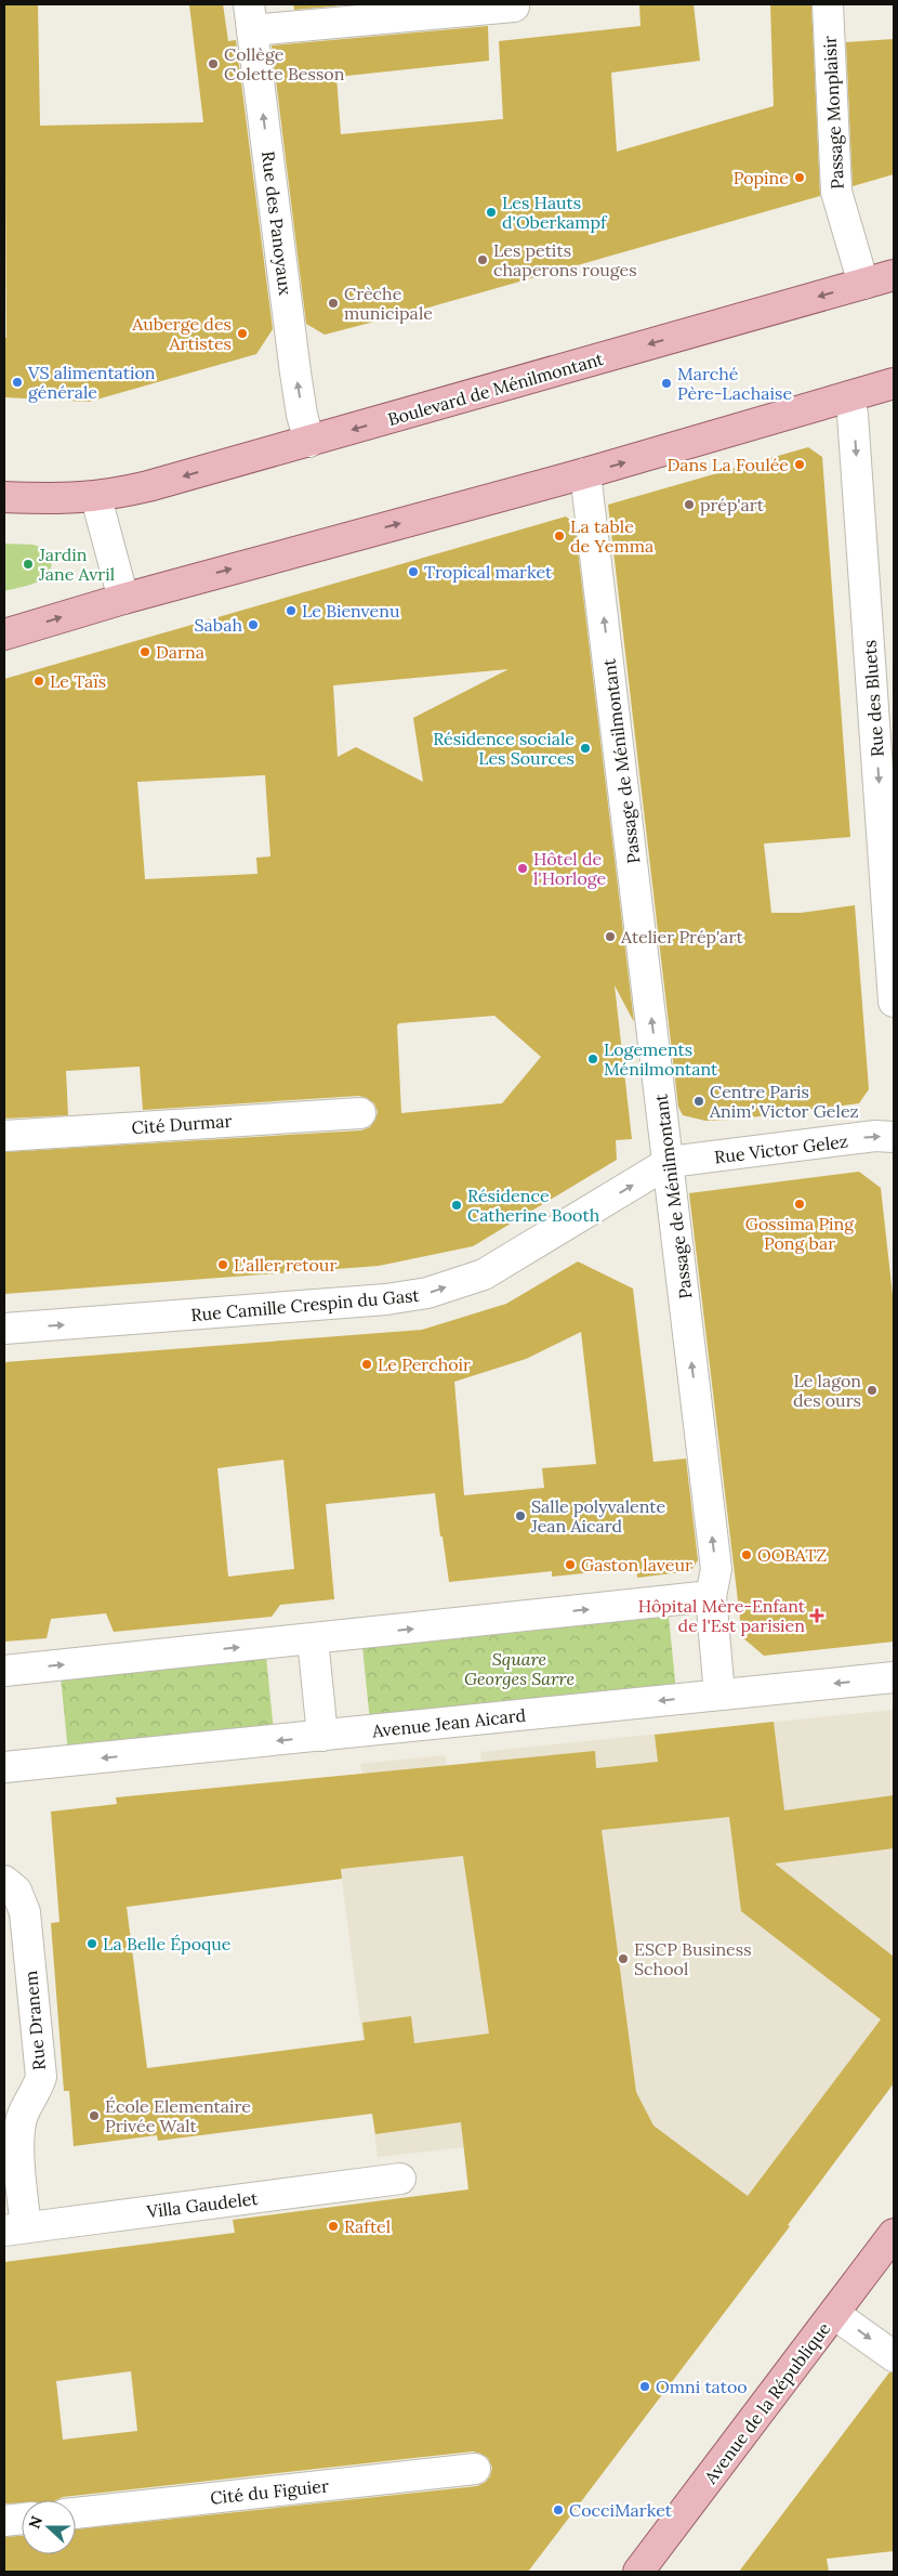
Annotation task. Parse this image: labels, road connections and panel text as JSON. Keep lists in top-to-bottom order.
{
  "streets": {
    "main road": ["Boulevard de Ménilmontant", "Avenue de la République"],
    "street": [
      "Passage Monplaisir",
      "Rue des Panoyaux",
      "Rue des Bluets",
      "Passage de Ménilmontant",
      "Cité Durmar",
      "Rue Victor Gelez",
      "Rue Camille Crespin du Gast",
      "Avenue Jean Aicard",
      "Rue Dranem",
      "Villa Gaudelet",
      "Cité du Figuier"
    ]
  },
  "crossings": [
    ["Passage Monplaisir", "Boulevard de Ménilmontant"],
    ["Rue des Panoyaux", "Boulevard de Ménilmontant"],
    ["Passage de Ménilmontant", "Rue Victor Gelez"],
    ["Passage de Ménilmontant", "Rue Camille Crespin du Gast"],
    ["Passage de Ménilmontant", "Avenue Jean Aicard"],
    ["Rue Victor Gelez", "Rue Camille Crespin du Gast"],
    ["Rue Dranem", "Villa Gaudelet"]
  ],
  "one_way": [
    "Rue des Panoyaux",
    "Rue des Bluets",
    "Passage de Ménilmontant",
    "Rue Victor Gelez",
    "Rue Camille Crespin du Gast"
  ],
  "parks": ["Square Georges Sarre"],
  "places": {
    "other": [
      "Collège Colette Besson",
      "Popine",
      "Les Hauts d'Oberkampf",
      "Les petits chaperons rouges",
      "Crèche municipale",
      "Auberge des Artistes",
      "VS alimentation générale",
      "Marché Père-Lachaise",
      "Dans La Foulée",
      "prép'art",
      "La table de Yemma",
      "Jardin Jane Avril",
      "Tropical market",
      "Le Bienvenu",
      "Sabah",
      "Darna",
      "Le Taïs",
      "Résidence sociale Les Sources",
      "Hôtel de l'Horloge",
      "Atelier Prép'art",
      "Logements Ménilmontant",
      "Centre Paris Anim' Victor Gelez",
      "Gossima Ping Pong bar",
      "Résidence Catherine Booth",
      "L'aller retour",
      "Le Perchoir",
      "Le lagon des ours",
      "Salle polyvalente Jean Aicard",
      "OOBATZ",
      "Gaston laveur",
      "La Belle Époque",
      "ESCP Business School",
      "École Elementaire Privée Walt",
      "Raftel",
      "Omni tatoo",
      "CocciMarket"
    ],
    "health": ["Hôpital Mère-Enfant de l'Est parisien"]
  },
  "north": "left"
}
